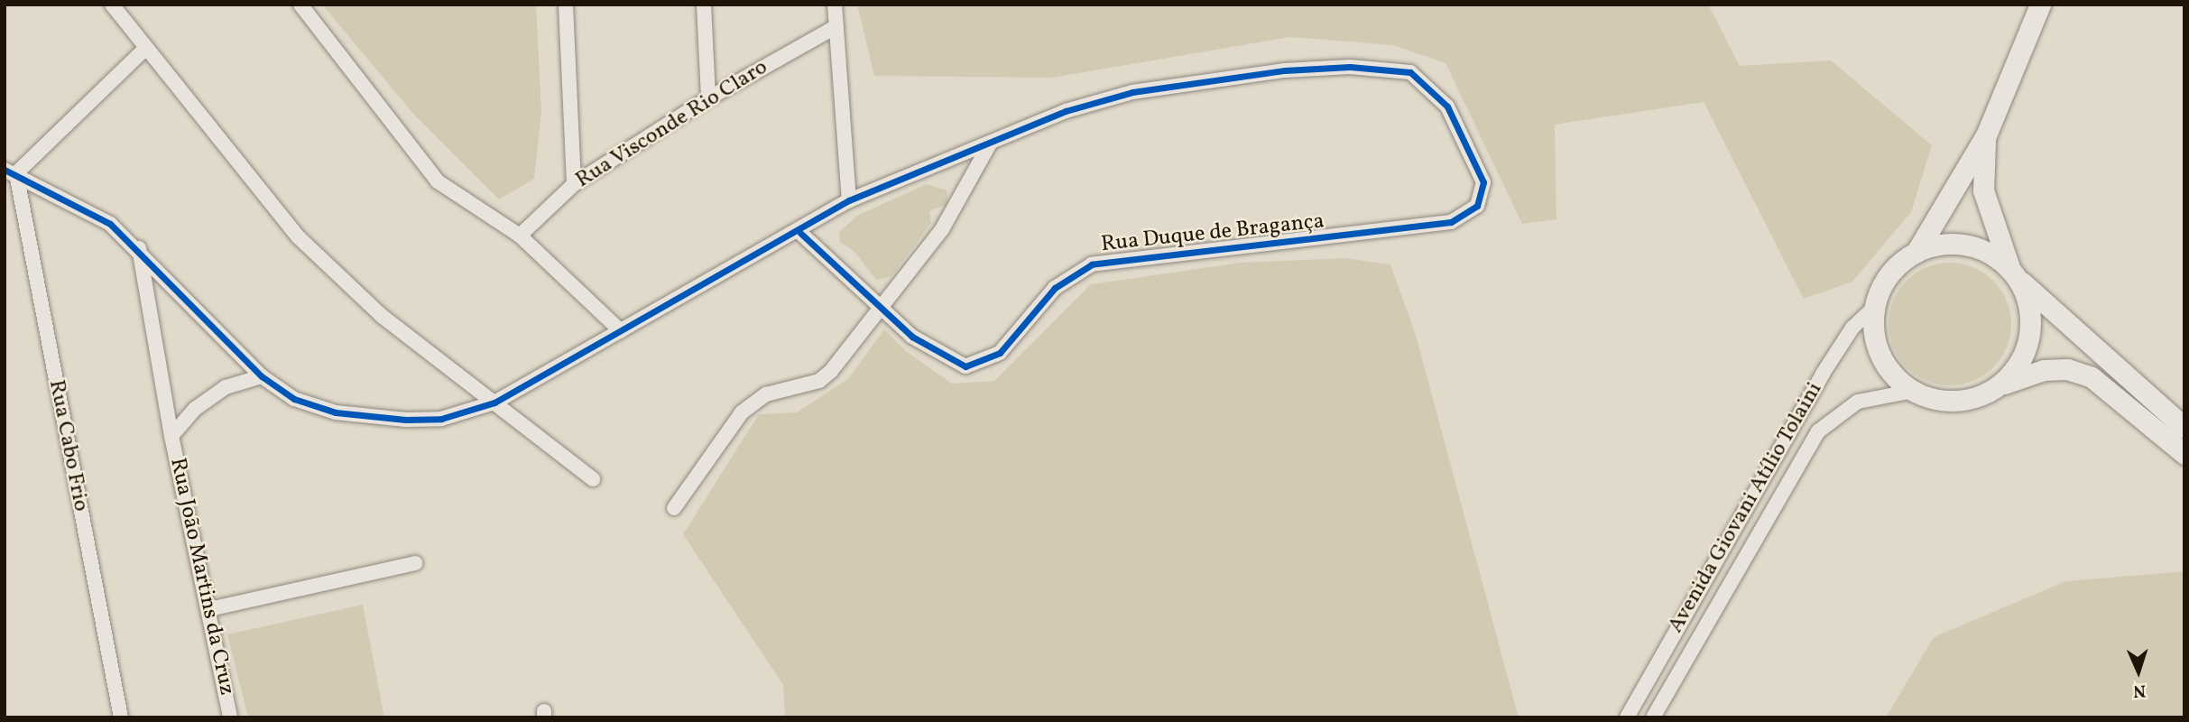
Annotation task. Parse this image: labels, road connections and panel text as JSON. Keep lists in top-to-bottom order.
{
  "streets": {
    "street": [
      "Rua Visconde Rio Claro",
      "Rua Duque de Bragança",
      "Rua Cabo Frio",
      "Avenida Giovani Atílio Tolaini",
      "Rua João Martins da Cruz"
    ]
  },
  "north": "bottom"
}
